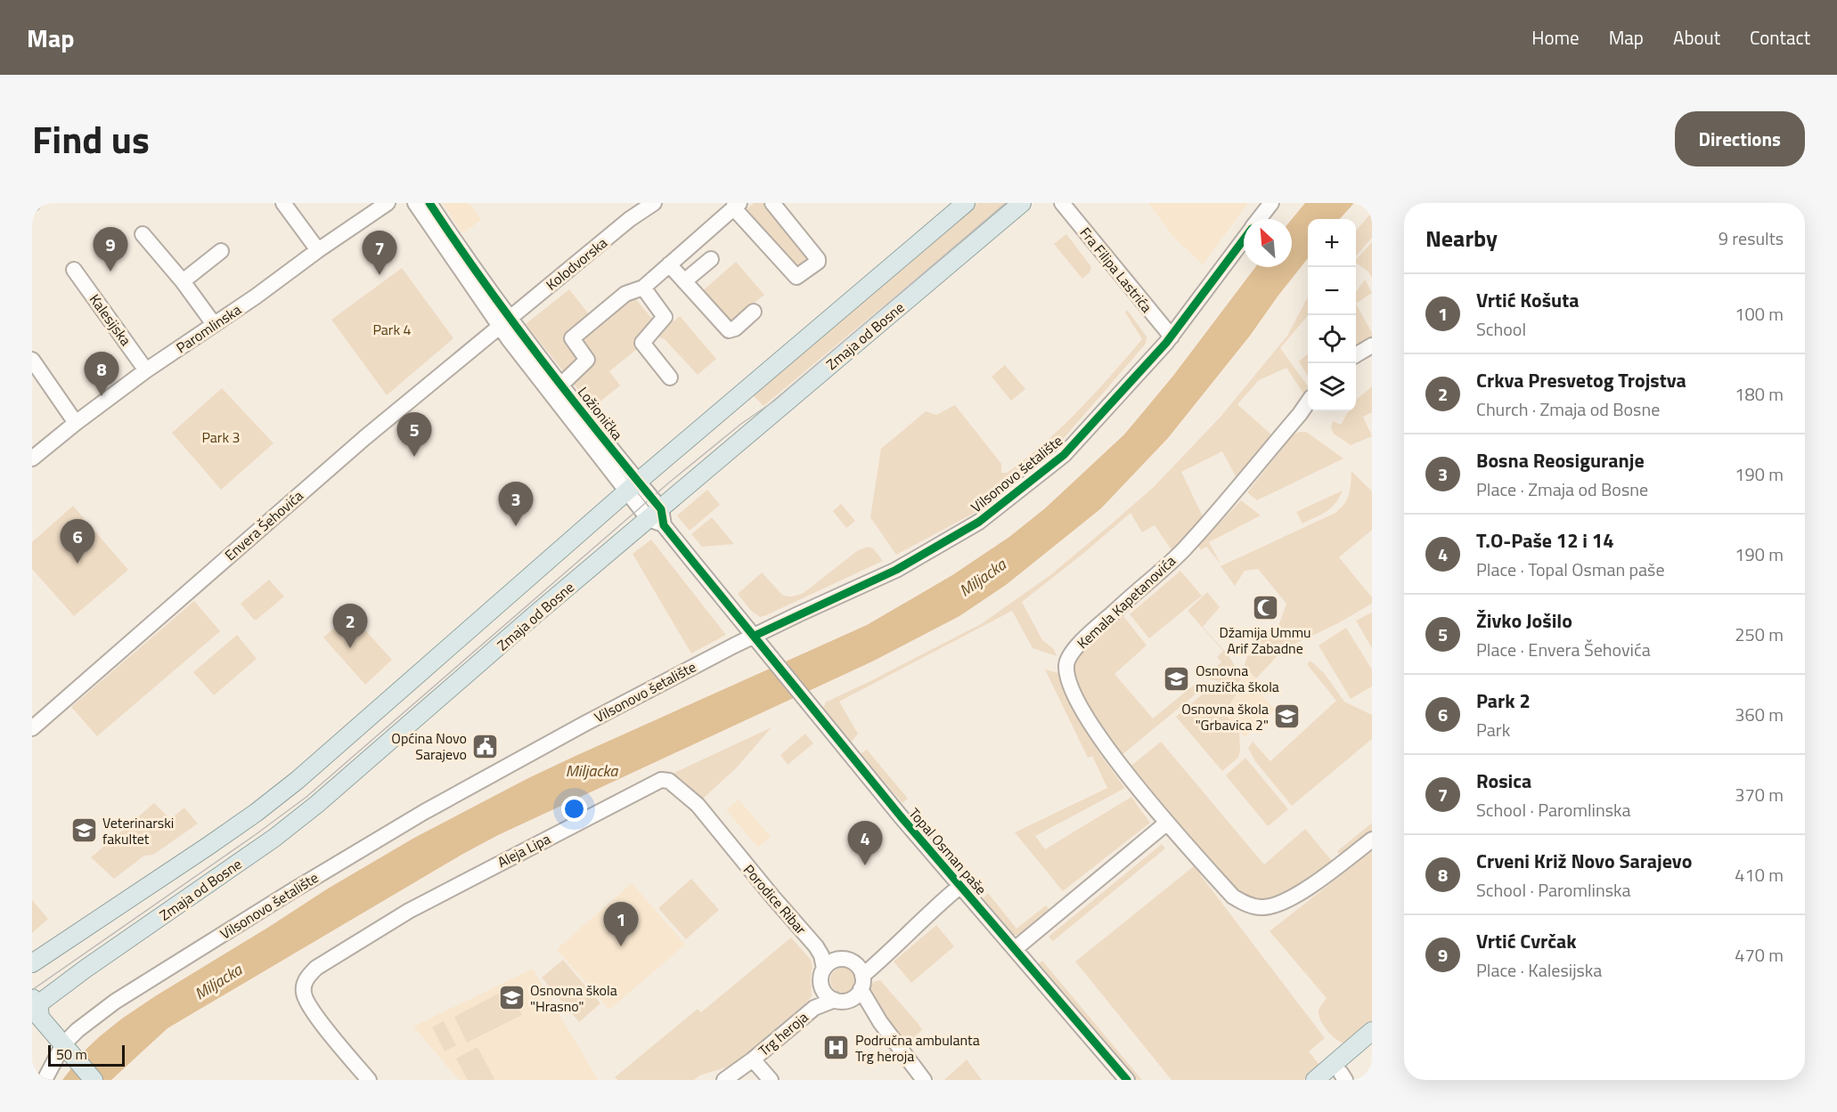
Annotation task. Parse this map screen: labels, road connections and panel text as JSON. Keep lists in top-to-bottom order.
{
  "streets": {
    "main road": ["Zmaja od Bosne"],
    "street": [
      "Kolodvorska",
      "Fra Filipa Lastrića",
      "Kalesijska",
      "Paromlinska",
      "Ložionička",
      "Vilsonovo šetalište",
      "Envera Šehovića",
      "Kemala Kapetanovića",
      "Aleja Lipa",
      "Topal Osman paše",
      "Porodice Ribar",
      "Trg heroja"
    ]
  },
  "crossings": [
    ["Kolodvorska", "Ložionička"],
    ["Kolodvorska", "Envera Šehovića"],
    ["Fra Filipa Lastrića", "Vilsonovo šetalište"],
    ["Kalesijska", "Paromlinska"],
    ["Zmaja od Bosne", "Ložionička"],
    ["Ložionička", "Vilsonovo šetalište"],
    ["Ložionička", "Envera Šehovića"],
    ["Ložionička", "Topal Osman paše"],
    ["Vilsonovo šetalište", "Topal Osman paše"],
    ["Aleja Lipa", "Porodice Ribar"],
    ["Porodice Ribar", "Trg heroja"]
  ],
  "water": ["Miljacka"],
  "parks": ["Park 4", "Park 3"],
  "places": {
    "mosque": ["Džamija Ummu Arif Zabadne"],
    "school or university": [
      "Osnovna muzička škola",
      "Osnovna škola \"Grbavica 2\"",
      "Veterinarski fakultet",
      "Osnovna škola \"Hrasno\""
    ],
    "public building": ["Općina Novo Sarajevo"],
    "hospital": ["Područna ambulanta Trg heroja"]
  },
  "scale_bar": "50 m",
  "north": "top left",
  "page": {
    "header": "Map",
    "nav": [
      "Home",
      "Map",
      "About",
      "Contact"
    ],
    "title": "Find us",
    "buttons": "Directions",
    "heading": ["Nearby", "9 results"],
    "map_buttons": ["+", "−"],
    "pins": [
      "9",
      "7",
      "8",
      "5",
      "3",
      "6",
      "2",
      "4",
      "1"
    ],
    "list": [
      {
        "mark": "1",
        "name": "Vrtić Košuta",
        "note": "School",
        "value": "100 m"
      },
      {
        "mark": "2",
        "name": "Crkva Presvetog Trojstva",
        "note": "Church · Zmaja od Bosne",
        "value": "180 m"
      },
      {
        "mark": "3",
        "name": "Bosna Reosiguranje",
        "note": "Place · Zmaja od Bosne",
        "value": "190 m"
      },
      {
        "mark": "4",
        "name": "T.O-Paše 12 i 14",
        "note": "Place · Topal Osman paše",
        "value": "190 m"
      },
      {
        "mark": "5",
        "name": "Živko Jošilo",
        "note": "Place · Envera Šehovića",
        "value": "250 m"
      },
      {
        "mark": "6",
        "name": "Park 2",
        "note": "Park",
        "value": "360 m"
      },
      {
        "mark": "7",
        "name": "Rosica",
        "note": "School · Paromlinska",
        "value": "370 m"
      },
      {
        "mark": "8",
        "name": "Crveni Križ Novo Sarajevo",
        "note": "School · Paromlinska",
        "value": "410 m"
      },
      {
        "mark": "9",
        "name": "Vrtić Cvrčak",
        "note": "Place · Kalesijska",
        "value": "470 m"
      }
    ],
    "scale": "50 m"
  }
}
